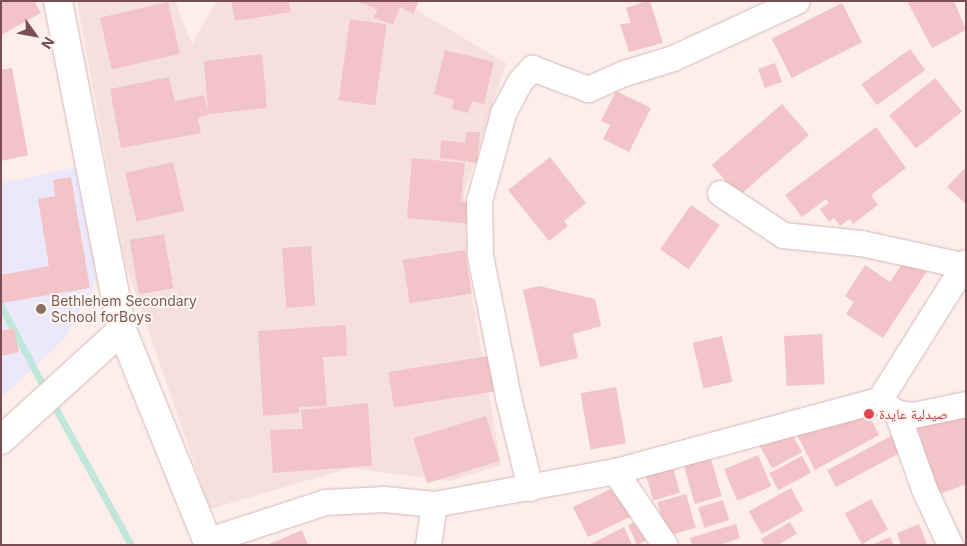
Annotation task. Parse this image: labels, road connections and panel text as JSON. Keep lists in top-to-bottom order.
{
  "places": ["Bethlehem Secondary School forBoys", "صيدلية عايدة"],
  "north": "bottom right"
}
